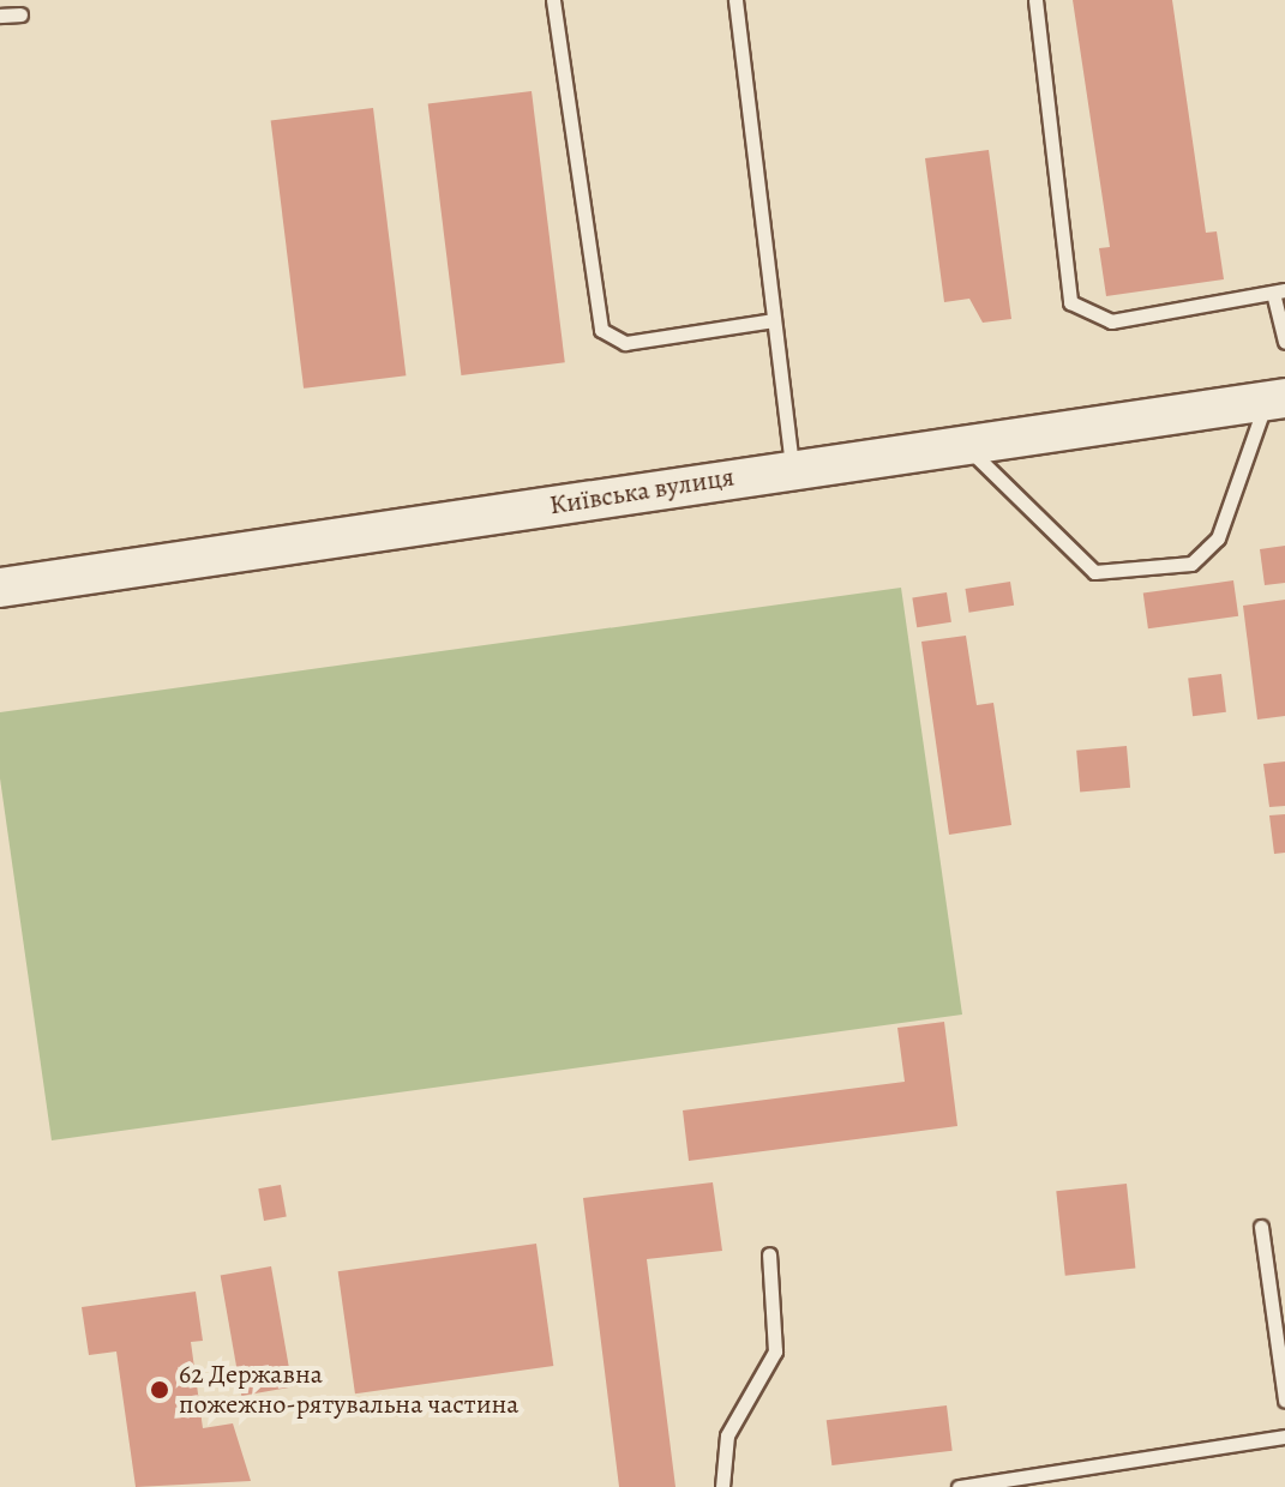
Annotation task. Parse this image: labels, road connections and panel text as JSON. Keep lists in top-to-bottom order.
{
  "streets": {
    "main road": ["Київська вулиця"]
  },
  "places": ["62 Державна пожежно-рятувальна частина"]
}
